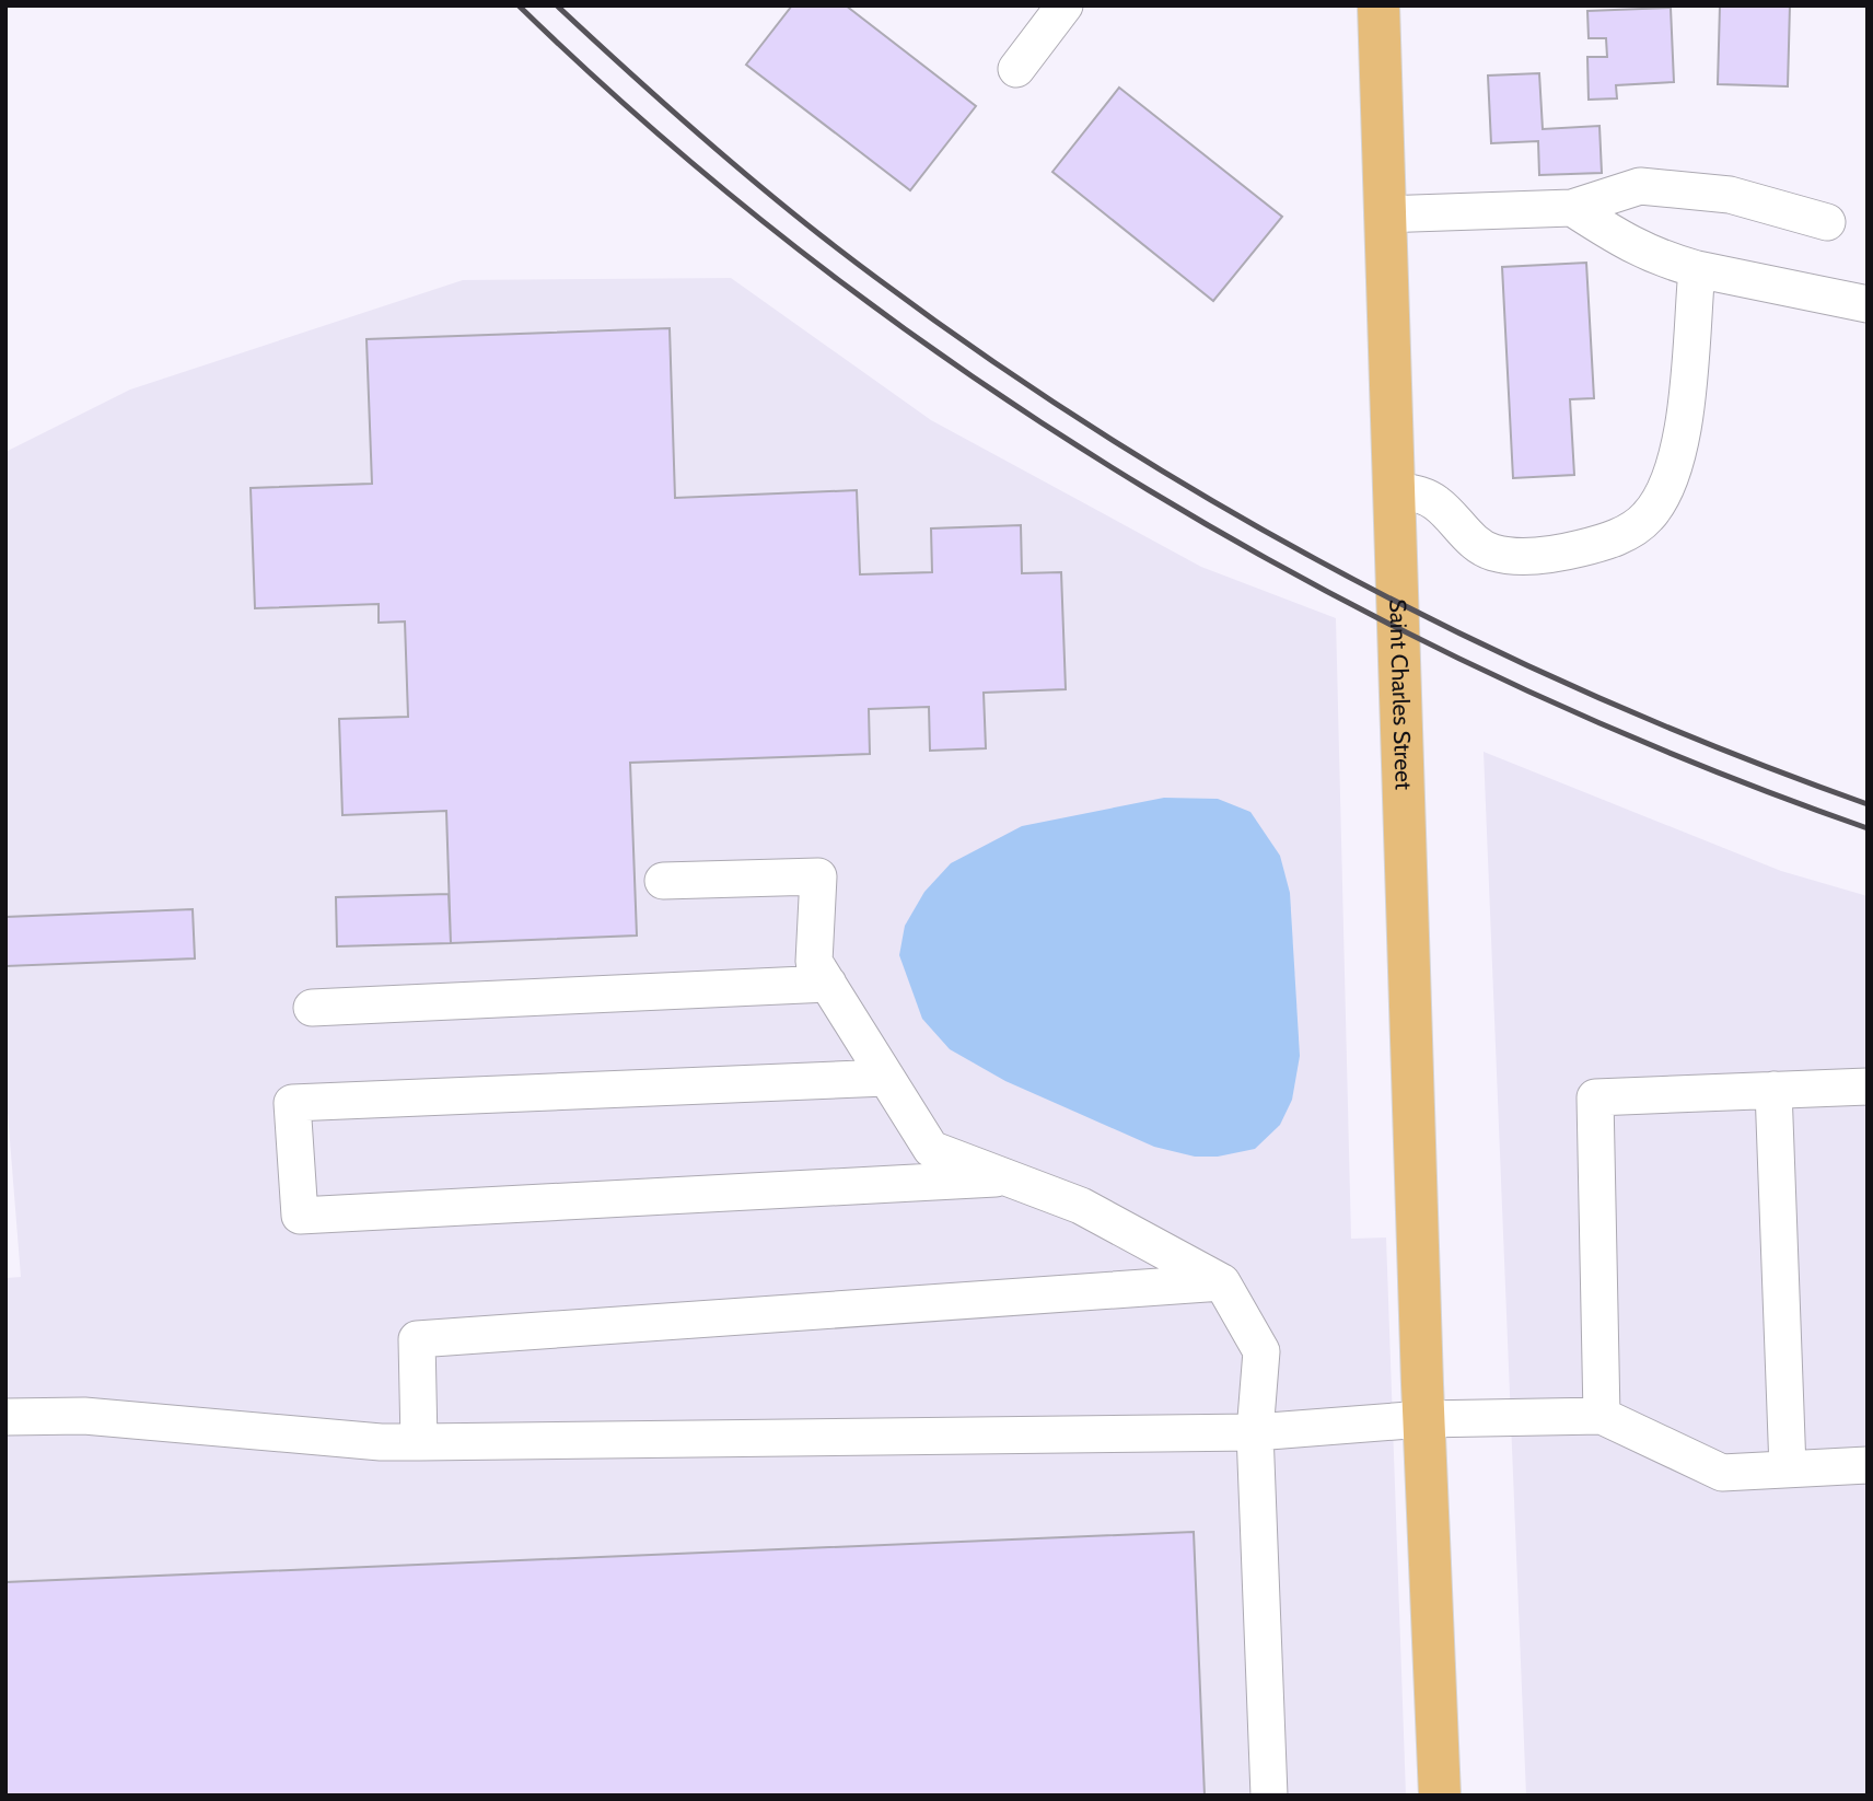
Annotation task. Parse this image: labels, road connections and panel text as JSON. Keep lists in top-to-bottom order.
{
  "streets": {
    "main road": ["Saint Charles Street"]
  }
}
